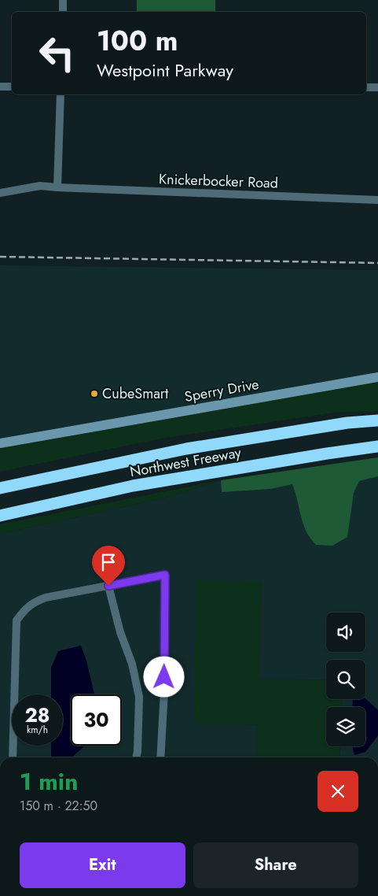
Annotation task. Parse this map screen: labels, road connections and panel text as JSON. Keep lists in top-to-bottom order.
{
  "streets": {
    "highway": ["Northwest Freeway"],
    "street": ["Knickerbocker Road", "Sperry Drive"]
  },
  "places": ["CubeSmart"],
  "page": {
    "turn": ["100 m", "Westpoint Parkway"],
    "speed": "28 km/h",
    "limit": "30",
    "heading": ["1 min", "150 m · 22:50"],
    "buttons": ["Exit", "Share"]
  }
}
